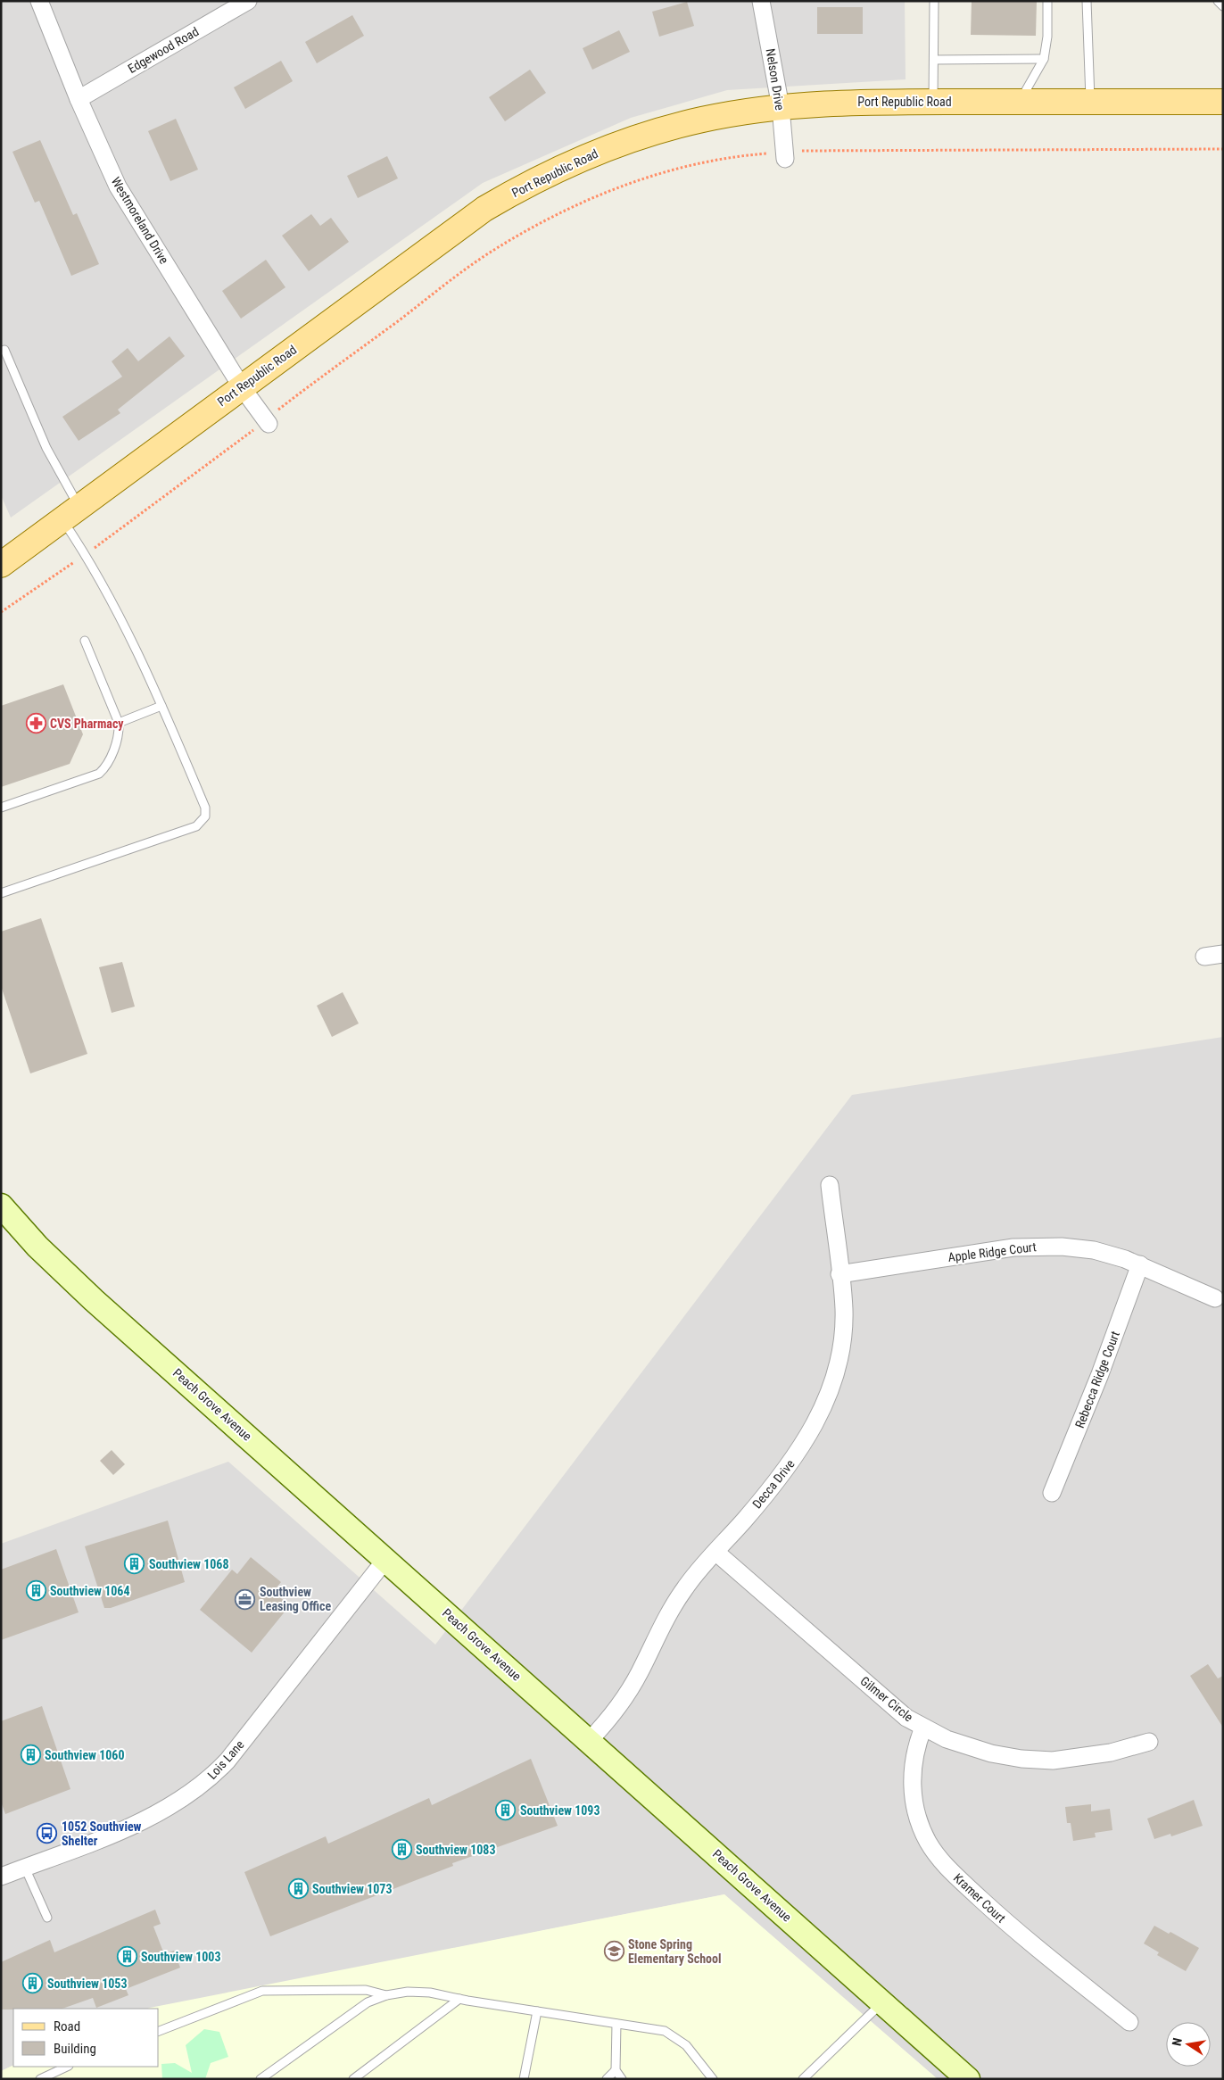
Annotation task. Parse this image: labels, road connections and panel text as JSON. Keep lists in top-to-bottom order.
{
  "streets": {
    "main road": ["Port Republic Road", "Peach Grove Avenue"],
    "street": [
      "Edgewood Road",
      "Nelson Drive",
      "Westmoreland Drive",
      "Apple Ridge Court",
      "Rebecca Ridge Court",
      "Decca Drive",
      "Gilmer Circle",
      "Lois Lane",
      "Kramer Court"
    ]
  },
  "crossings": [
    ["Edgewood Road", "Westmoreland Drive"],
    ["Nelson Drive", "Port Republic Road"],
    ["Port Republic Road", "Westmoreland Drive"],
    ["Apple Ridge Court", "Rebecca Ridge Court"],
    ["Apple Ridge Court", "Decca Drive"],
    ["Peach Grove Avenue", "Decca Drive"],
    ["Peach Grove Avenue", "Lois Lane"],
    ["Decca Drive", "Gilmer Circle"],
    ["Gilmer Circle", "Kramer Court"]
  ],
  "places": {
    "pharmacy": ["CVS Pharmacy"],
    "building": [
      "Southview 1068",
      "Southview 1064",
      "Southview 1060",
      "Southview 1093",
      "Southview 1083",
      "Southview 1073",
      "Southview 1003",
      "Southview 1053"
    ],
    "office": ["Southview Leasing Office"],
    "bus stop": ["1052 Southview Shelter"],
    "school or university": ["Stone Spring Elementary School"]
  },
  "legend": ["Road", "Building"],
  "north": "left"
}
